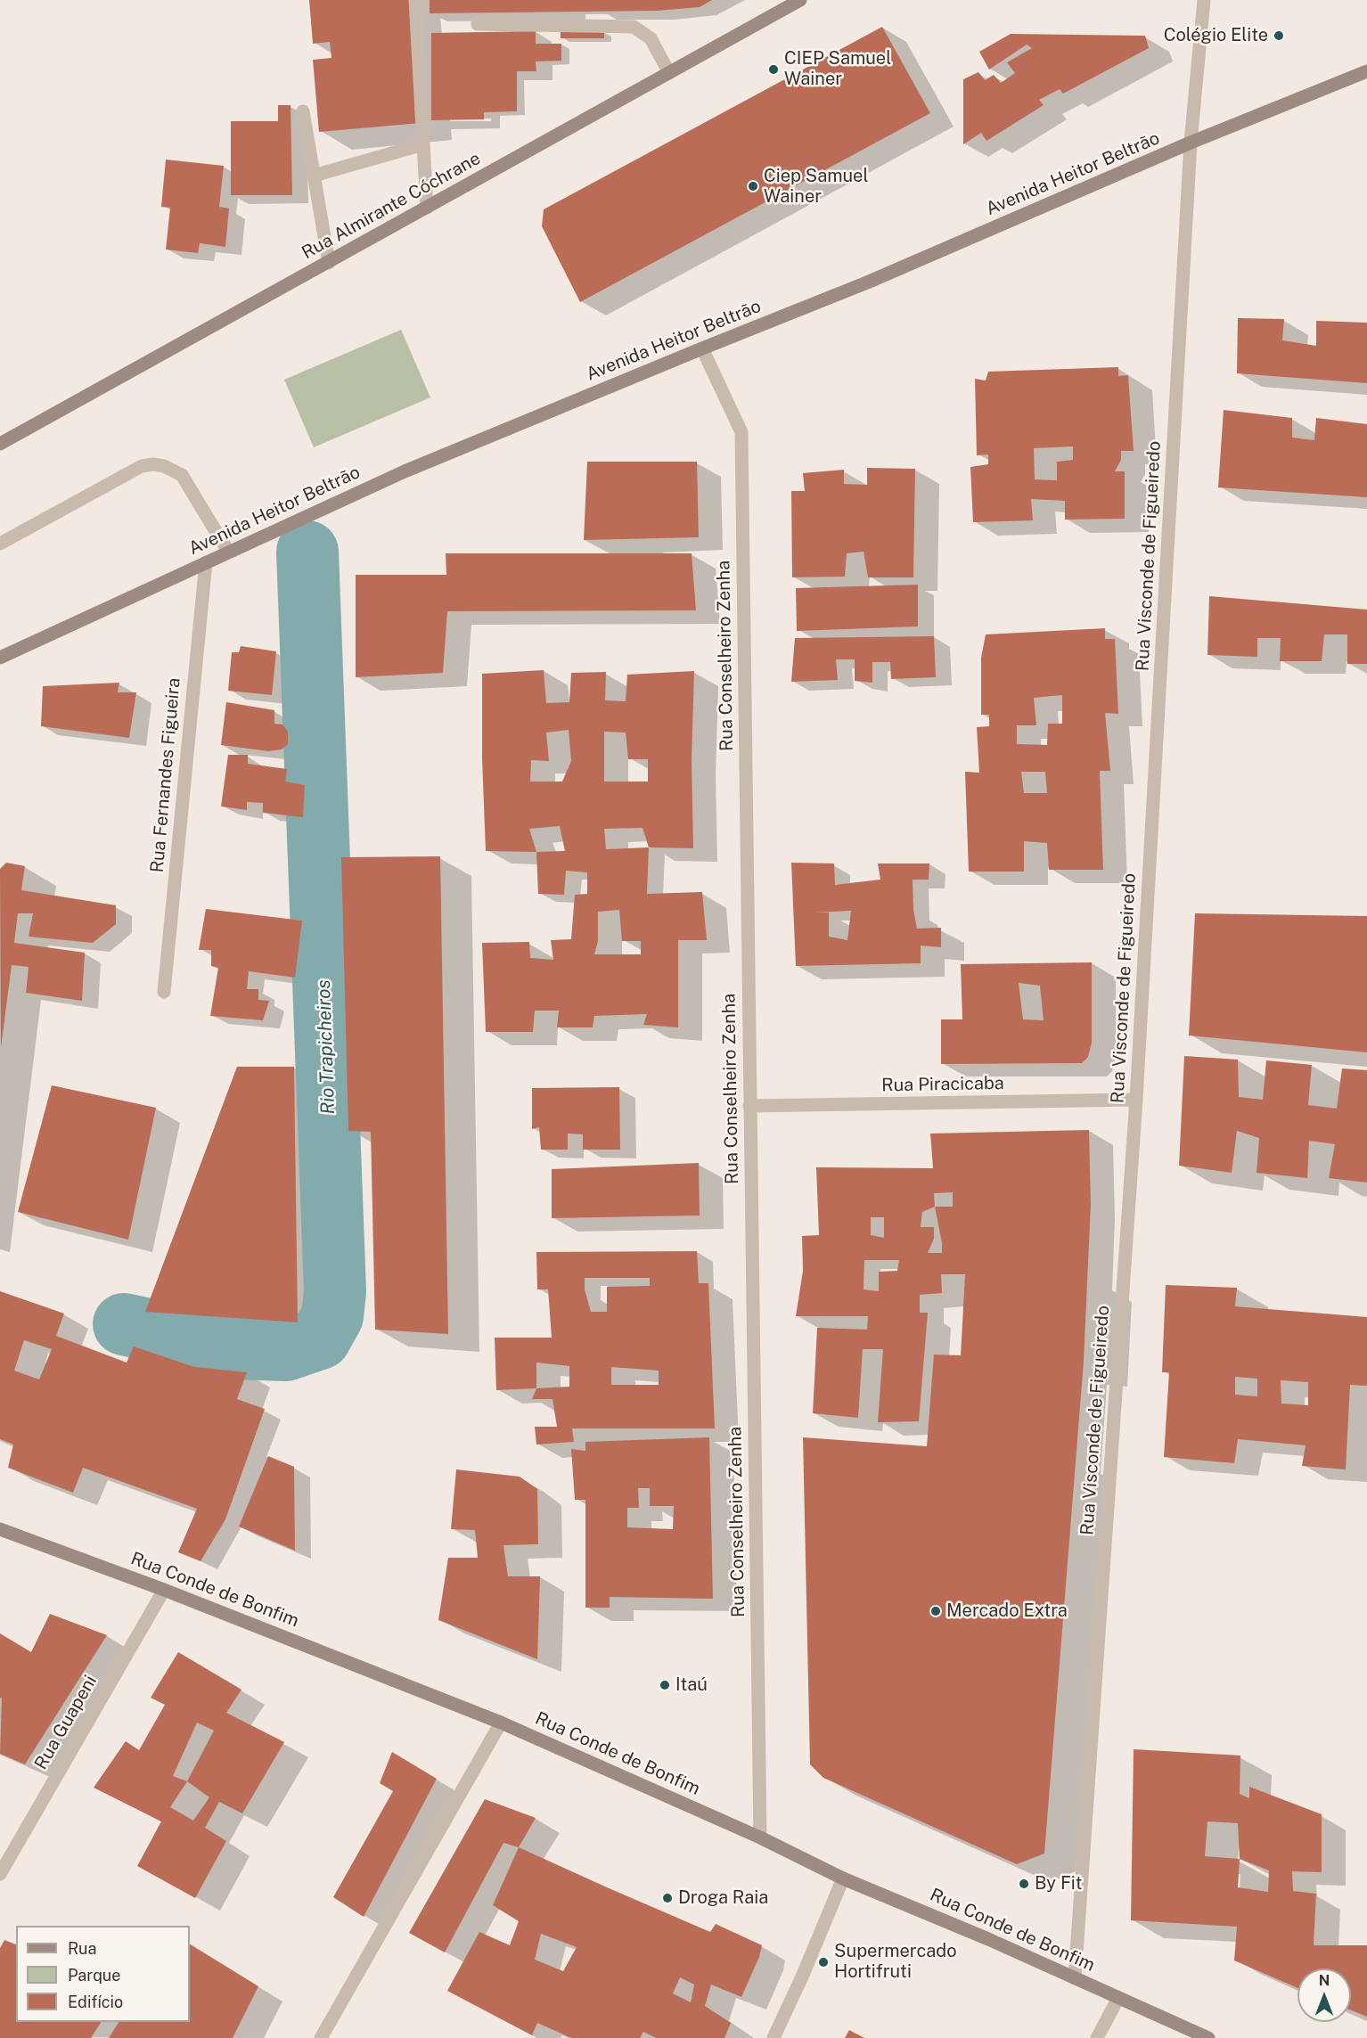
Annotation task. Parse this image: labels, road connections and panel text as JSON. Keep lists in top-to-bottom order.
{
  "streets": {
    "main road": ["Avenida Heitor Beltrão", "Rua Almirante Cóchrane", "Rua Conde de Bonfim"],
    "street": [
      "Rua Visconde de Figueiredo",
      "Rua Conselheiro Zenha",
      "Rua Fernandes Figueira",
      "Rua Piracicaba",
      "Rua Guapeni"
    ]
  },
  "crossings": [
    ["Avenida Heitor Beltrão", "Rua Visconde de Figueiredo"],
    ["Avenida Heitor Beltrão", "Rua Conselheiro Zenha"],
    ["Avenida Heitor Beltrão", "Rua Fernandes Figueira"],
    ["Rua Visconde de Figueiredo", "Rua Piracicaba"],
    ["Rua Visconde de Figueiredo", "Rua Conde de Bonfim"],
    ["Rua Conselheiro Zenha", "Rua Piracicaba"],
    ["Rua Conselheiro Zenha", "Rua Conde de Bonfim"],
    ["Rua Conde de Bonfim", "Rua Guapeni"]
  ],
  "water": ["Rio Trapicheiros"],
  "places": [
    "Colégio Elite",
    "CIEP Samuel Wainer",
    "Ciep Samuel Wainer",
    "Mercado Extra",
    "Itaú",
    "By Fit",
    "Droga Raia",
    "Supermercado Hortifruti"
  ],
  "legend": ["Rua", "Parque", "Edifício"],
  "north": "top"
}
